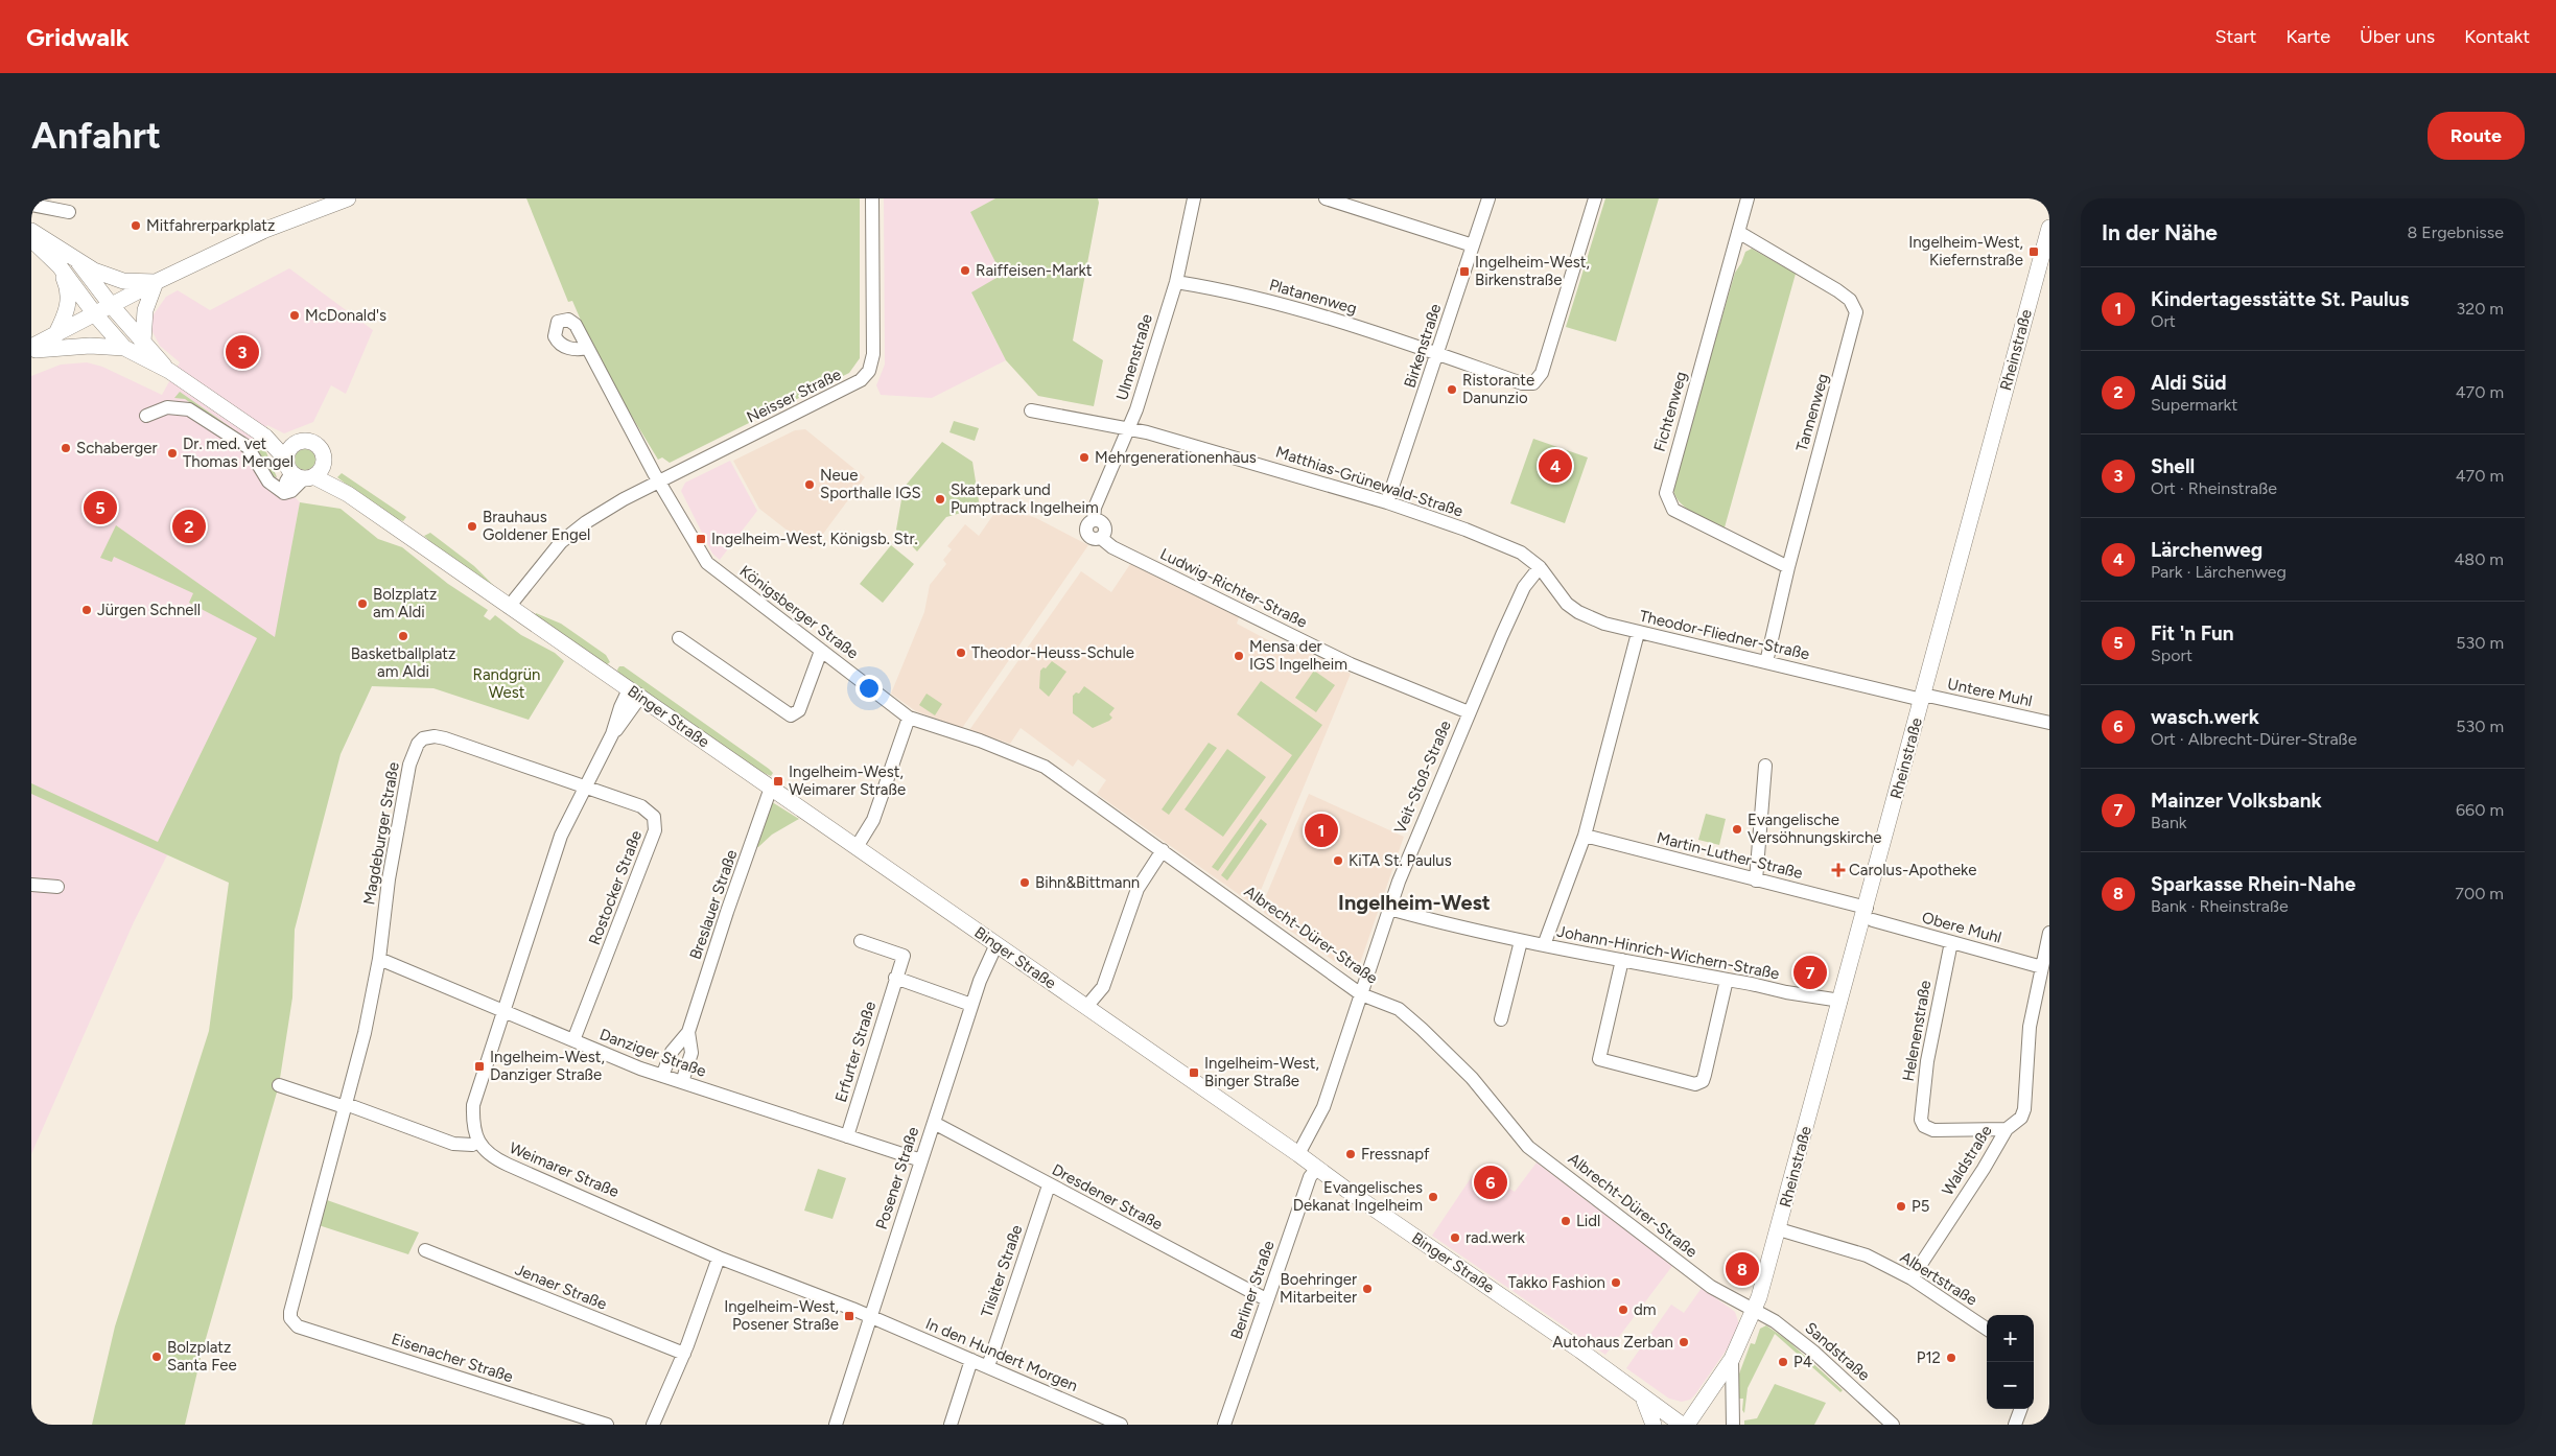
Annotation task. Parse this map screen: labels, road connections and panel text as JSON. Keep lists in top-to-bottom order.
{
  "streets": {
    "main road": ["Rheinstraße", "Binger Straße"],
    "street": [
      "Platanenweg",
      "Birkenstraße",
      "Ulmenstraße",
      "Neisser Straße",
      "Fichtenweg",
      "Tannenweg",
      "Matthias-Grünewald-Straße",
      "Ludwig-Richter-Straße",
      "Königsberger Straße",
      "Theodor-Fliedner-Straße",
      "Untere Muhl",
      "Veit-Stoß-Straße",
      "Magdeburger Straße",
      "Martin-Luther-Straße",
      "Rostocker Straße",
      "Breslauer Straße",
      "Obere Muhl",
      "Albrecht-Dürer-Straße",
      "Johann-Hinrich-Wichern-Straße",
      "Helenenstraße",
      "Erfurter Straße",
      "Danziger Straße",
      "Waldstraße",
      "Weimarer Straße",
      "Posener Straße",
      "Dresdener Straße",
      "Tilsiter Straße",
      "Albertstraße",
      "Jenaer Straße",
      "Berliner Straße",
      "Sandstraße",
      "In den Hundert Morgen",
      "Eisenacher Straße"
    ]
  },
  "crossings": [
    ["Platanenweg", "Birkenstraße"],
    ["Platanenweg", "Ulmenstraße"],
    ["Birkenstraße", "Matthias-Grünewald-Straße"],
    ["Rheinstraße", "Theodor-Fliedner-Straße"],
    ["Rheinstraße", "Untere Muhl"],
    ["Rheinstraße", "Martin-Luther-Straße"],
    ["Rheinstraße", "Obere Muhl"],
    ["Rheinstraße", "Albrecht-Dürer-Straße"],
    ["Rheinstraße", "Johann-Hinrich-Wichern-Straße"],
    ["Rheinstraße", "Albertstraße"],
    ["Rheinstraße", "Sandstraße"],
    ["Ulmenstraße", "Matthias-Grünewald-Straße"],
    ["Ulmenstraße", "Ludwig-Richter-Straße"],
    ["Neisser Straße", "Königsberger Straße"],
    ["Neisser Straße", "Binger Straße"],
    ["Fichtenweg", "Tannenweg"],
    ["Tannenweg", "Theodor-Fliedner-Straße"],
    ["Matthias-Grünewald-Straße", "Theodor-Fliedner-Straße"],
    ["Matthias-Grünewald-Straße", "Veit-Stoß-Straße"],
    ["Ludwig-Richter-Straße", "Veit-Stoß-Straße"],
    ["Königsberger Straße", "Albrecht-Dürer-Straße"],
    ["Theodor-Fliedner-Straße", "Untere Muhl"],
    ["Theodor-Fliedner-Straße", "Veit-Stoß-Straße"],
    ["Binger Straße", "Veit-Stoß-Straße"],
    ["Binger Straße", "Breslauer Straße"],
    ["Binger Straße", "Posener Straße"],
    ["Binger Straße", "Berliner Straße"],
    ["Veit-Stoß-Straße", "Albrecht-Dürer-Straße"],
    ["Veit-Stoß-Straße", "Johann-Hinrich-Wichern-Straße"],
    ["Magdeburger Straße", "Rostocker Straße"],
    ["Magdeburger Straße", "Danziger Straße"],
    ["Magdeburger Straße", "Eisenacher Straße"],
    ["Martin-Luther-Straße", "Obere Muhl"],
    ["Rostocker Straße", "Danziger Straße"],
    ["Breslauer Straße", "Danziger Straße"],
    ["Obere Muhl", "Helenenstraße"],
    ["Obere Muhl", "Waldstraße"],
    ["Albrecht-Dürer-Straße", "Sandstraße"],
    ["Helenenstraße", "Waldstraße"],
    ["Erfurter Straße", "Danziger Straße"],
    ["Danziger Straße", "Posener Straße"],
    ["Waldstraße", "Albertstraße"],
    ["Weimarer Straße", "Posener Straße"],
    ["Weimarer Straße", "In den Hundert Morgen"],
    ["Posener Straße", "Dresdener Straße"],
    ["Posener Straße", "In den Hundert Morgen"],
    ["Dresdener Straße", "Tilsiter Straße"],
    ["Dresdener Straße", "Berliner Straße"],
    ["Tilsiter Straße", "In den Hundert Morgen"]
  ],
  "districts": ["Ingelheim-West"],
  "parks": ["Randgrün West"],
  "places": {
    "other": [
      "Mitfahrerparkplatz",
      "Raiffeisen-Markt",
      "McDonald's",
      "Ristorante Danunzio",
      "Schaberger",
      "Dr. med. vet Thomas Mengel",
      "Mehrgenerationenhaus",
      "Neue Sporthalle IGS",
      "Skatepark und Pumptrack Ingelheim",
      "Brauhaus Goldener Engel",
      "Bolzplatz am Aldi",
      "Jürgen Schnell",
      "Basketballplatz am Aldi",
      "Theodor-Heuss-Schule",
      "Mensa der IGS Ingelheim",
      "Evangelische Versöhnungskirche",
      "KiTA St. Paulus",
      "Bihn&Bittmann",
      "Fressnapf",
      "Evangelisches Dekanat Ingelheim",
      "P5",
      "Lidl",
      "rad.werk",
      "Takko Fashion",
      "Boehringer Mitarbeiter",
      "dm",
      "Autohaus Zerban",
      "Bolzplatz Santa Fee",
      "P12",
      "P4"
    ],
    "transit": [
      "Ingelheim-West, Kiefernstraße",
      "Ingelheim-West, Birkenstraße",
      "Ingelheim-West, Königsb. Str.",
      "Ingelheim-West, Weimarer Straße",
      "Ingelheim-West, Danziger Straße",
      "Ingelheim-West, Binger Straße",
      "Ingelheim-West, Posener Straße"
    ],
    "health": ["Carolus-Apotheke"]
  },
  "page": {
    "header": "Gridwalk",
    "nav": [
      "Start",
      "Karte",
      "Über uns",
      "Kontakt"
    ],
    "buttons": "Route",
    "title": "Anfahrt",
    "heading": ["In der Nähe", "8 Ergebnisse"],
    "list": [
      {
        "mark": "1",
        "name": "Kindertagesstätte St. Paulus",
        "note": "Ort",
        "value": "320 m"
      },
      {
        "mark": "2",
        "name": "Aldi Süd",
        "note": "Supermarkt",
        "value": "470 m"
      },
      {
        "mark": "3",
        "name": "Shell",
        "note": "Ort · Rheinstraße",
        "value": "470 m"
      },
      {
        "mark": "4",
        "name": "Lärchenweg",
        "note": "Park · Lärchenweg",
        "value": "480 m"
      },
      {
        "mark": "5",
        "name": "Fit 'n Fun",
        "note": "Sport",
        "value": "530 m"
      },
      {
        "mark": "6",
        "name": "wasch.werk",
        "note": "Ort · Albrecht-Dürer-Straße",
        "value": "530 m"
      },
      {
        "mark": "7",
        "name": "Mainzer Volksbank",
        "note": "Bank",
        "value": "660 m"
      },
      {
        "mark": "8",
        "name": "Sparkasse Rhein-Nahe",
        "note": "Bank · Rheinstraße",
        "value": "700 m"
      }
    ],
    "pins": [
      "3",
      "4",
      "5",
      "2",
      "1",
      "7",
      "6",
      "8"
    ],
    "map_buttons": ["+", "−"]
  }
}
